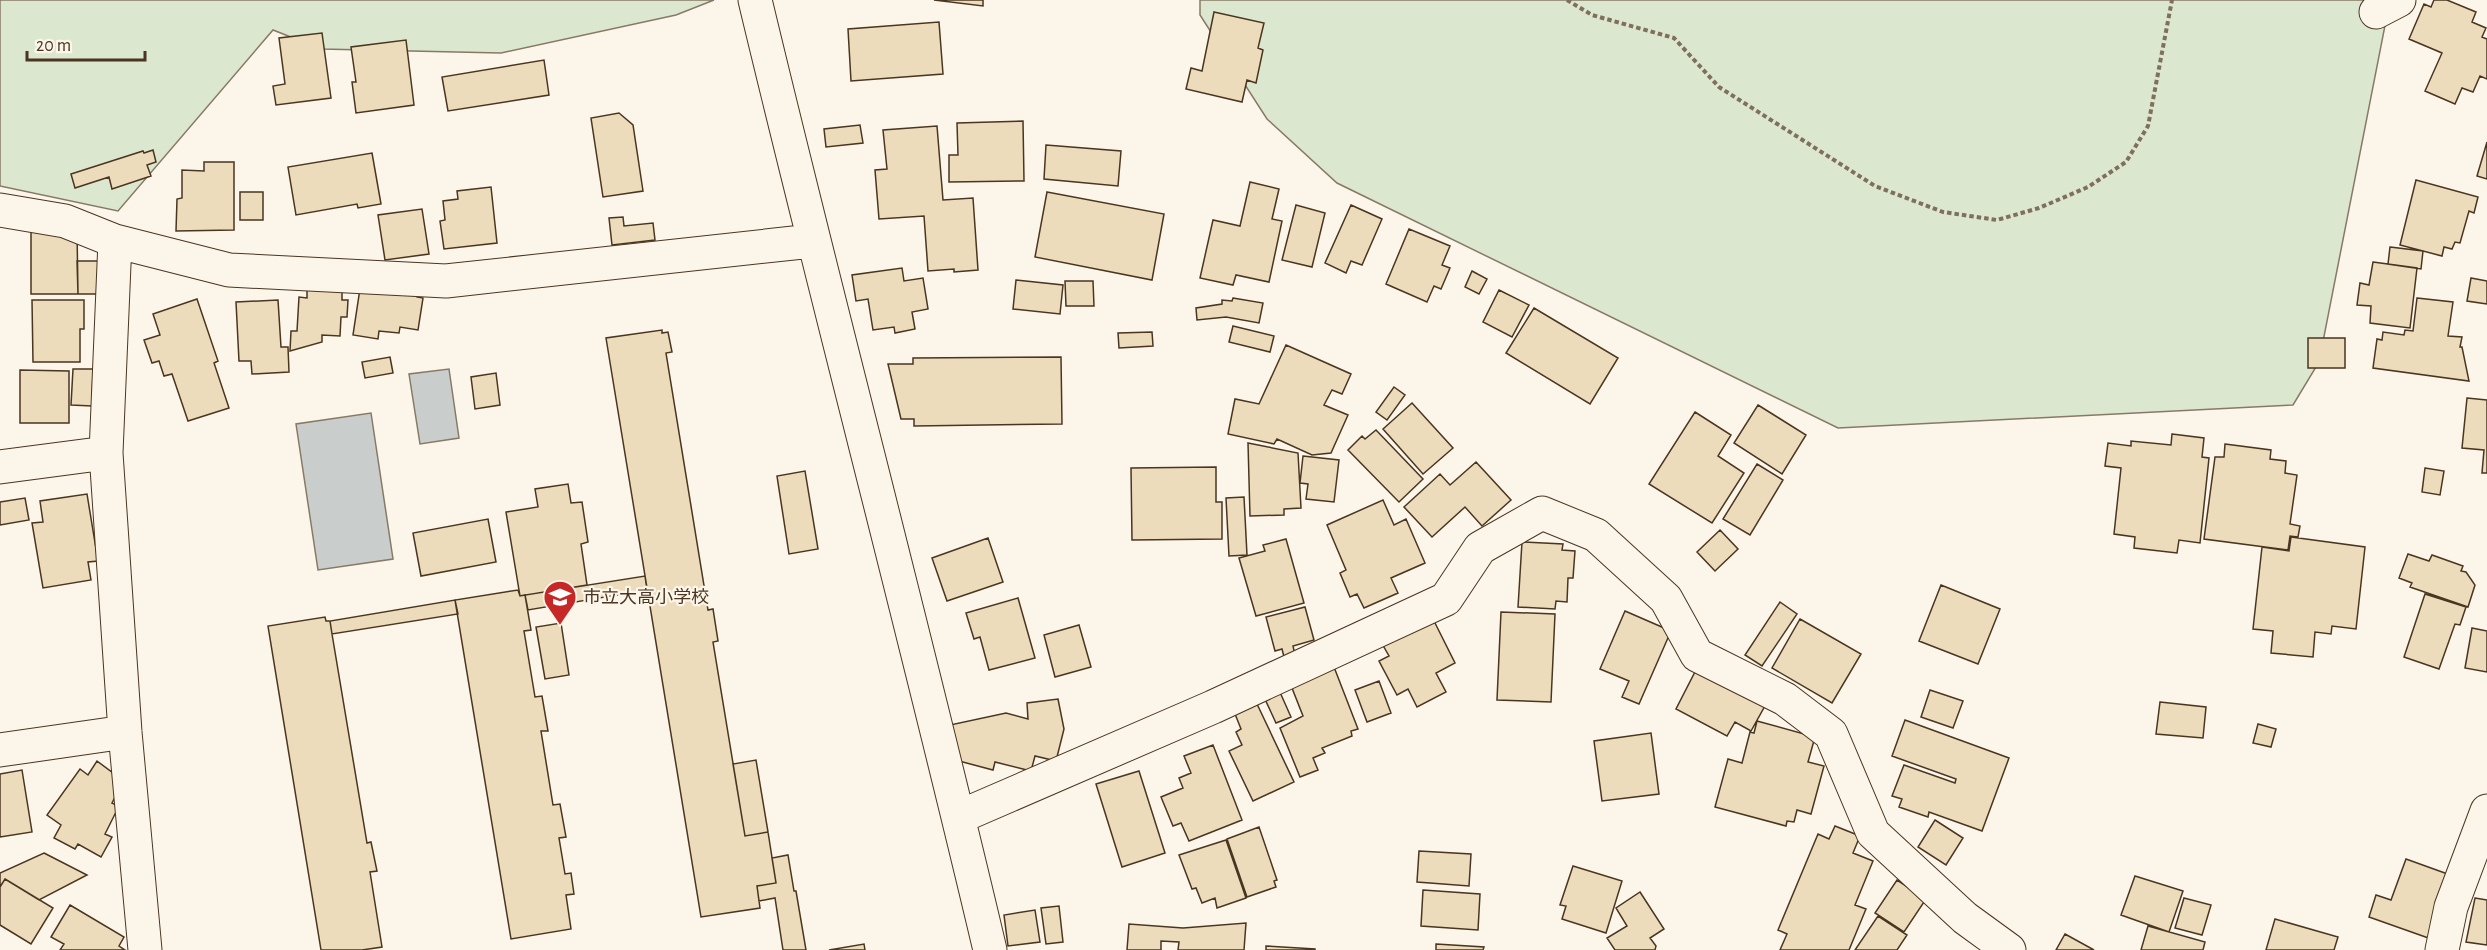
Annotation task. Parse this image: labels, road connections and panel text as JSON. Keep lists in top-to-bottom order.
{
  "places": {
    "school or university": ["市立大高小学校"]
  },
  "scale_bar": "20 m"
}
